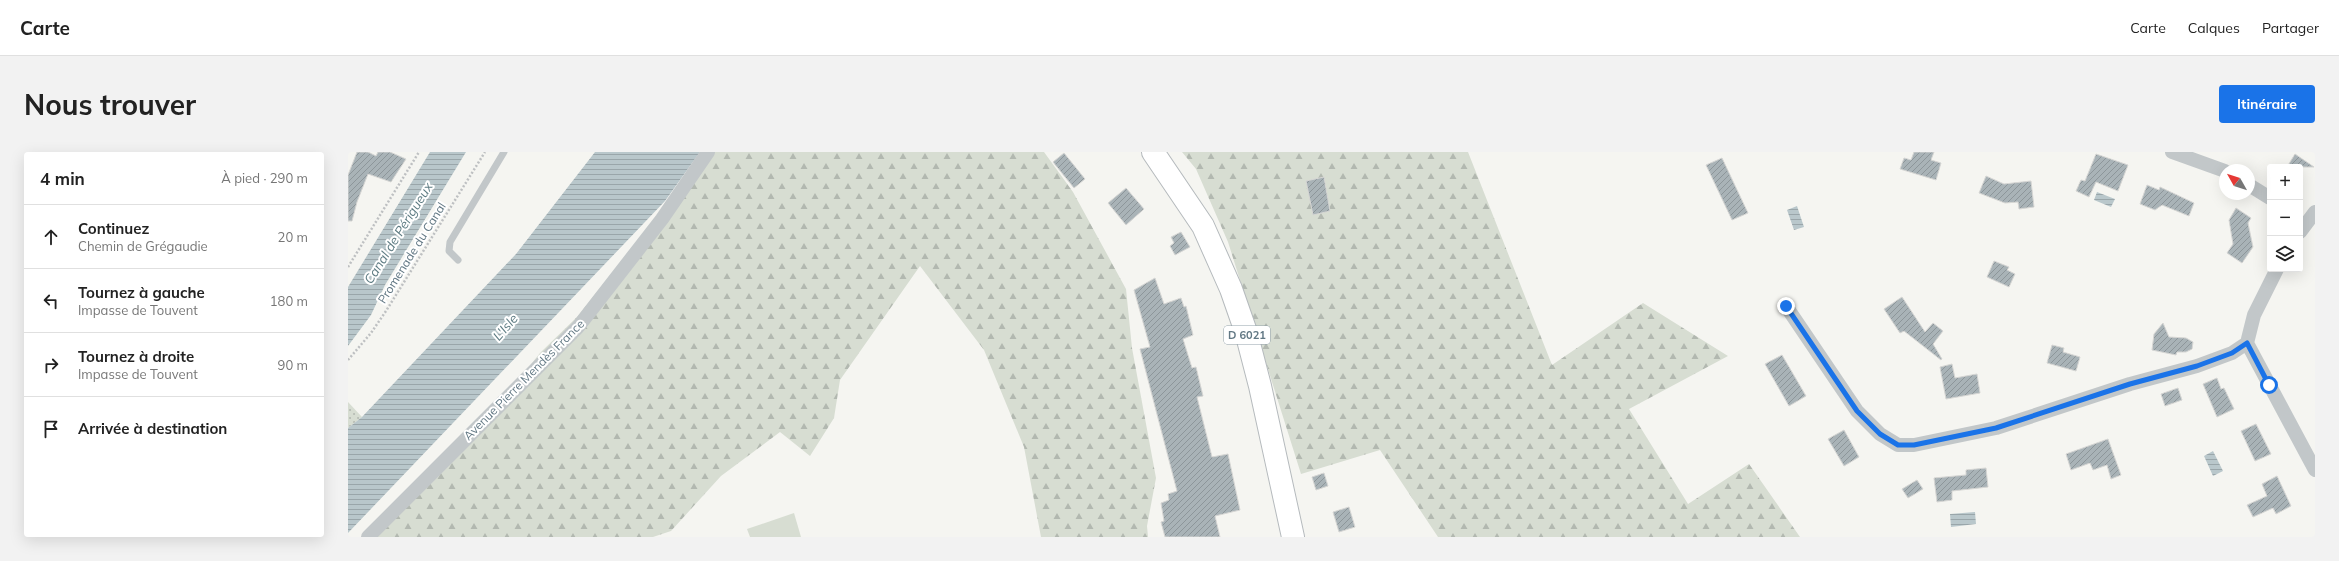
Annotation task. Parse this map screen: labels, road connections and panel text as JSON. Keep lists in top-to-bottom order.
{
  "streets": {
    "main road": ["D 6021"],
    "street": ["Avenue Pierre Mendès France"],
    "path": ["Promenade du Canal"]
  },
  "water": ["Canal de Périgueux", "L'Isle"],
  "north": "top left",
  "page": {
    "header": "Carte",
    "nav": ["Carte", "Calques", "Partager"],
    "buttons": "Itinéraire",
    "title": "Nous trouver",
    "heading": ["4 min", "À pied · 290 m"],
    "map_buttons": ["+", "−"],
    "list": [
      ["Continuez", "Chemin de Grégaudie", "20 m"],
      ["Tournez à gauche", "Impasse de Touvent", "180 m"],
      ["Tournez à droite", "Impasse de Touvent", "90 m"],
      "Arrivée à destination"
    ]
  }
}
